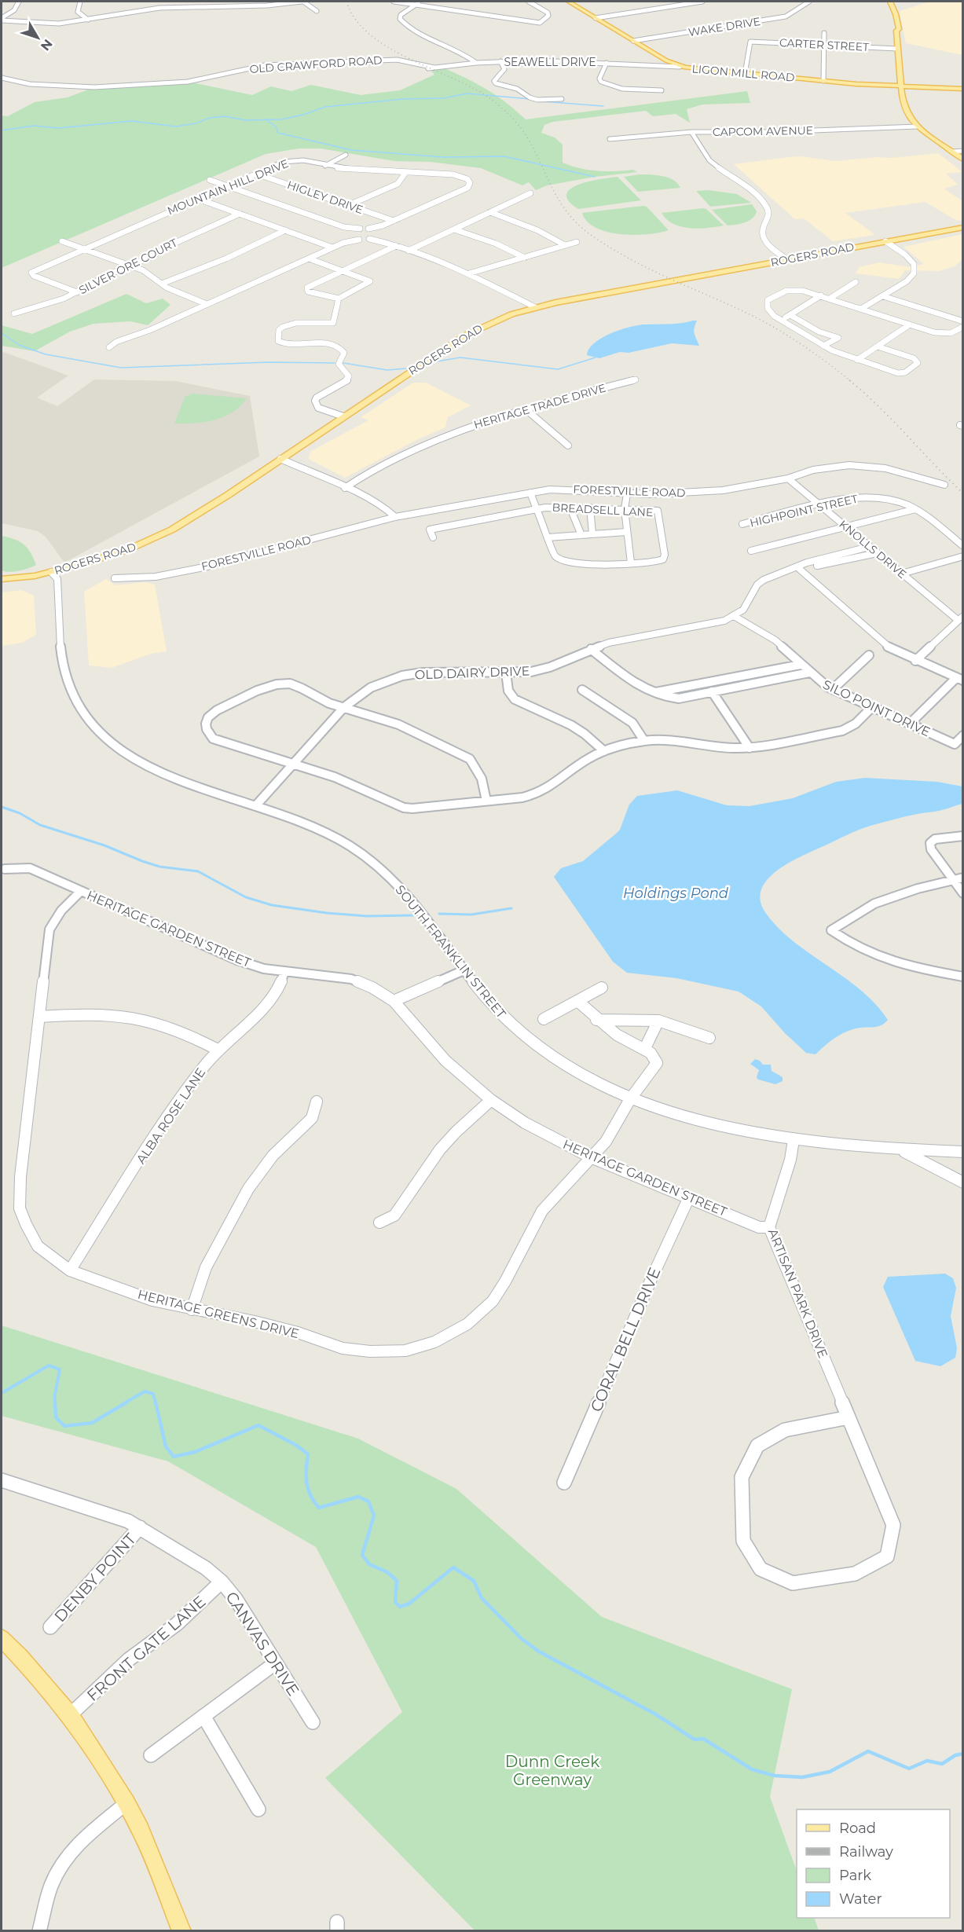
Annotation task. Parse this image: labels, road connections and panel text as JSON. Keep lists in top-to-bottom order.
{
  "streets": {
    "main road": ["LIGON MILL ROAD", "ROGERS ROAD"],
    "street": [
      "WAKE DRIVE",
      "CARTER STREET",
      "SEAWELL DRIVE",
      "OLD CRAWFORD ROAD",
      "CAPCOM AVENUE",
      "MOUNTAIN HILL DRIVE",
      "HIGLEY DRIVE",
      "SILVER ORE COURT",
      "HERITAGE TRADE DRIVE",
      "FORESTVILLE ROAD",
      "BREADSELL LANE",
      "HIGHPOINT STREET",
      "KNOLLS DRIVE",
      "OLD DAIRY DRIVE",
      "SILO POINT DRIVE",
      "HERITAGE GARDEN STREET",
      "SOUTH FRANKLIN STREET",
      "ALBA ROSE LANE",
      "ARTISAN PARK DRIVE",
      "HERITAGE GREENS DRIVE",
      "CORAL BELL DRIVE",
      "DENBY POINT",
      "CANVAS DRIVE",
      "FRONT GATE LANE"
    ]
  },
  "crossings": [
    ["WAKE DRIVE", "LIGON MILL ROAD"],
    ["CARTER STREET", "LIGON MILL ROAD"],
    ["SEAWELL DRIVE", "OLD CRAWFORD ROAD"],
    ["SEAWELL DRIVE", "LIGON MILL ROAD"],
    ["MOUNTAIN HILL DRIVE", "HIGLEY DRIVE"],
    ["MOUNTAIN HILL DRIVE", "SILVER ORE COURT"],
    ["ROGERS ROAD", "SOUTH FRANKLIN STREET"],
    ["FORESTVILLE ROAD", "BREADSELL LANE"],
    ["FORESTVILLE ROAD", "KNOLLS DRIVE"],
    ["HIGHPOINT STREET", "KNOLLS DRIVE"],
    ["KNOLLS DRIVE", "OLD DAIRY DRIVE"],
    ["OLD DAIRY DRIVE", "SILO POINT DRIVE"],
    ["OLD DAIRY DRIVE", "SOUTH FRANKLIN STREET"],
    ["HERITAGE GARDEN STREET", "ALBA ROSE LANE"],
    ["HERITAGE GARDEN STREET", "ARTISAN PARK DRIVE"],
    ["HERITAGE GARDEN STREET", "HERITAGE GREENS DRIVE"],
    ["HERITAGE GARDEN STREET", "CORAL BELL DRIVE"],
    ["SOUTH FRANKLIN STREET", "ARTISAN PARK DRIVE"],
    ["SOUTH FRANKLIN STREET", "HERITAGE GREENS DRIVE"],
    ["ALBA ROSE LANE", "HERITAGE GREENS DRIVE"],
    ["DENBY POINT", "CANVAS DRIVE"],
    ["CANVAS DRIVE", "FRONT GATE LANE"]
  ],
  "water": ["Holdings Pond"],
  "parks": ["Dunn Creek Greenway"],
  "legend": [
    "Road",
    "Railway",
    "Park",
    "Water"
  ],
  "north": "bottom right"
}
